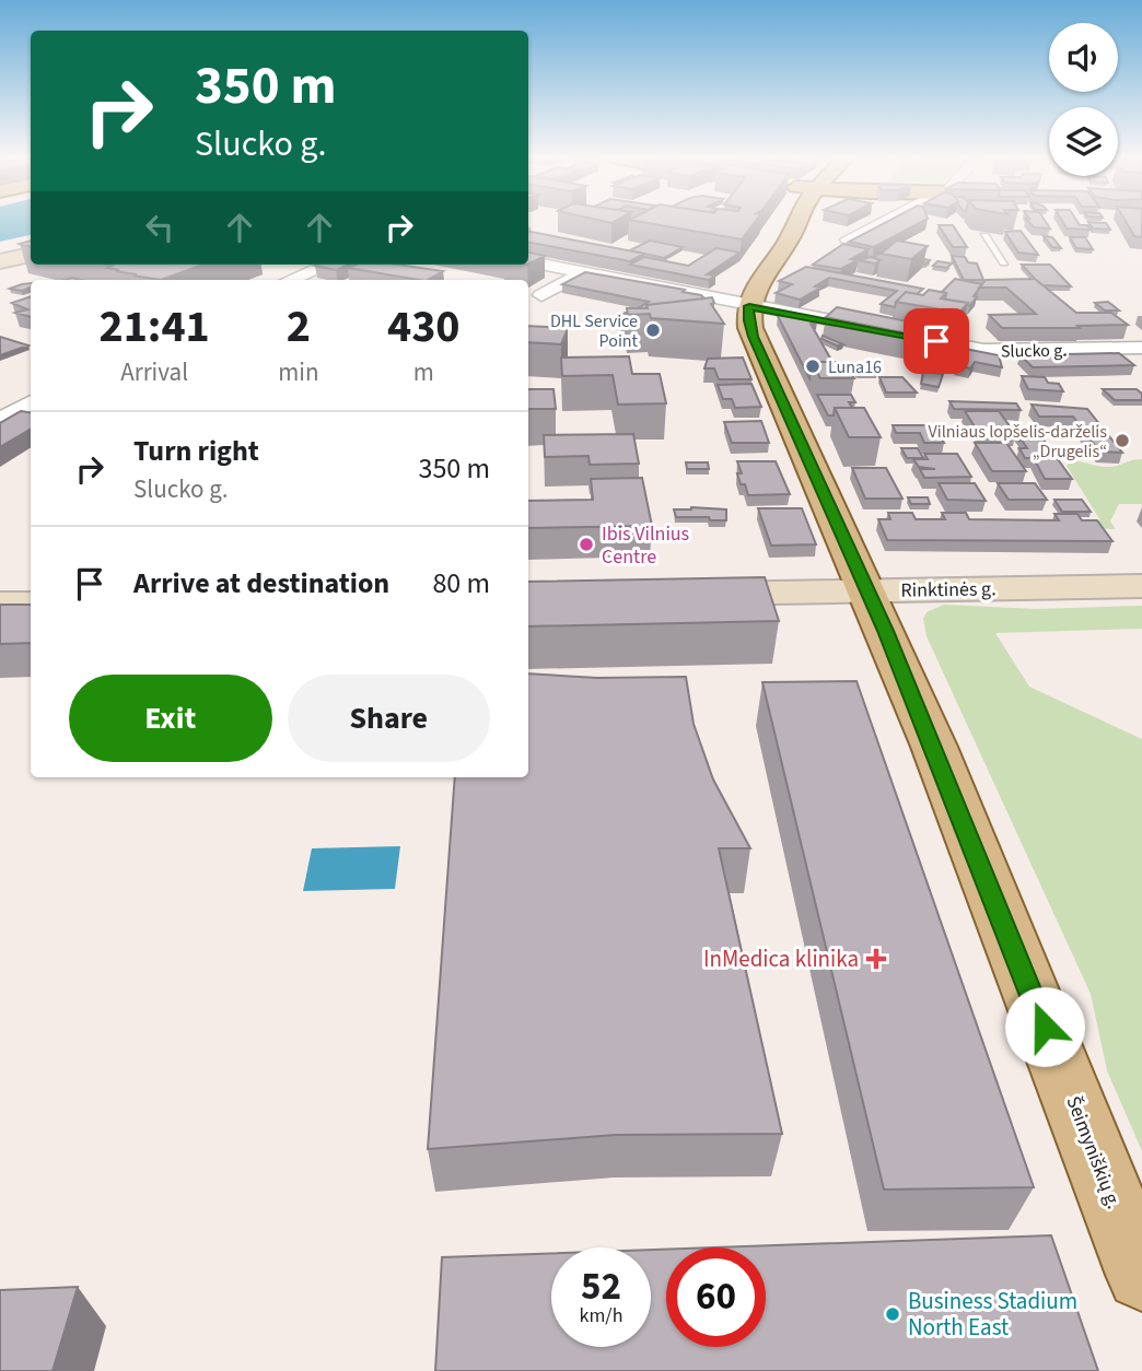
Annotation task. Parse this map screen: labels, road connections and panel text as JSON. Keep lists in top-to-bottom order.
{
  "streets": {
    "main road": ["Rinktinės g.", "Šeimyniškių g."],
    "street": ["Slucko g."]
  },
  "crossings": [
    ["Slucko g.", "Šeimyniškių g."],
    ["Rinktinės g.", "Šeimyniškių g."]
  ],
  "places": {
    "other": [
      "DHL Service Point",
      "Luna16",
      "Vilniaus lopšelis-darželis „Drugelis“",
      "Ibis Vilnius Centre",
      "Business Stadium North East"
    ],
    "health": ["InMedica klinika"]
  },
  "page": {
    "turn": ["350 m", "Slucko g."],
    "eta": [
      "21:41",
      "Arrival",
      "2",
      "min",
      "430",
      "m"
    ],
    "list": [
      {
        "name": "Turn right",
        "note": "Slucko g.",
        "value": "350 m"
      },
      {
        "name": "Arrive at destination",
        "value": "80 m"
      }
    ],
    "buttons": ["Exit", "Share"],
    "speed": "52 km/h",
    "limit": "60"
  }
}
